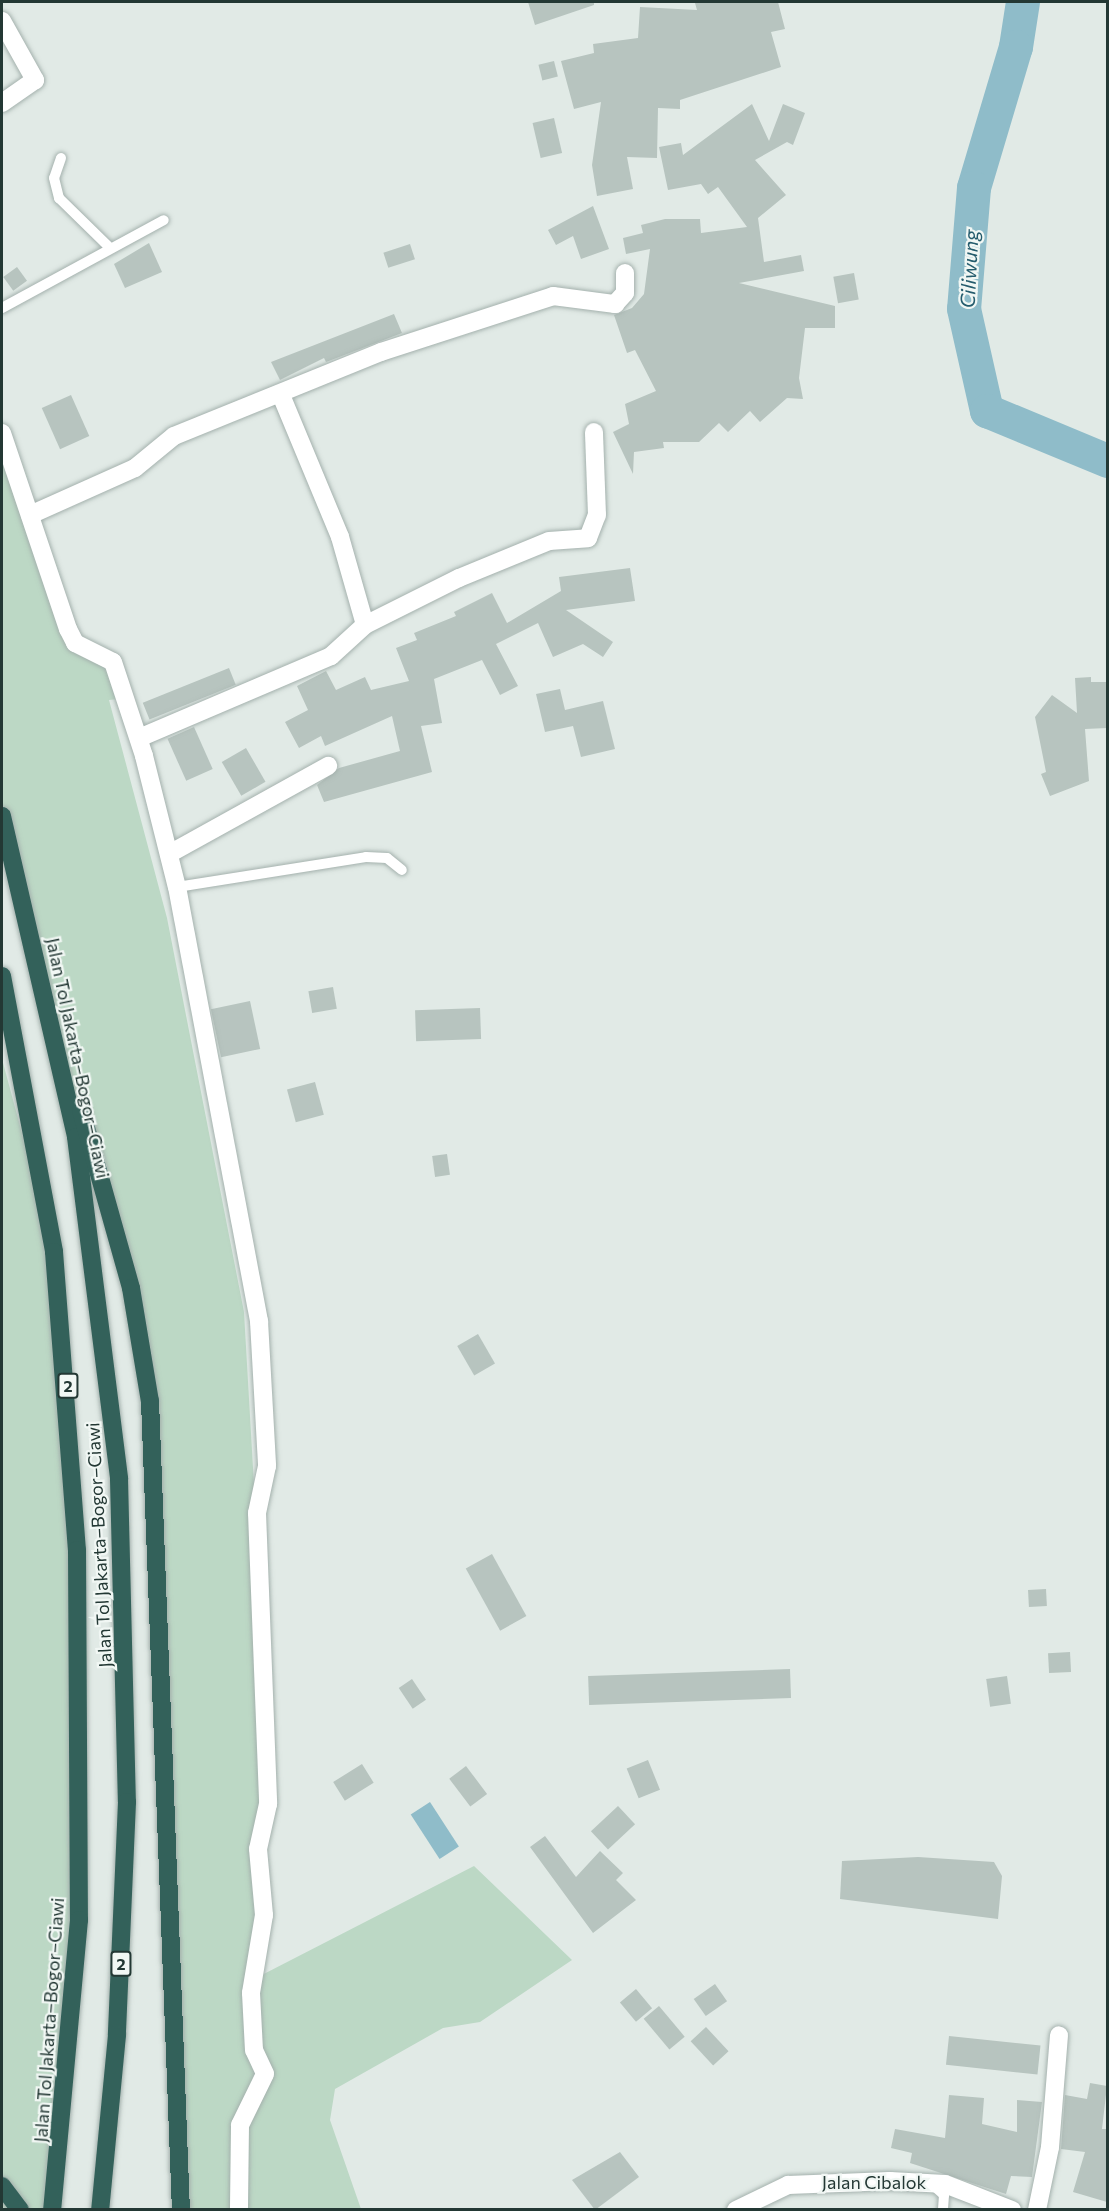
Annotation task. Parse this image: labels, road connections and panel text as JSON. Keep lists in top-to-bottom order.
{
  "streets": {
    "highway": ["Jalan Tol Jakarta–Bogor–Ciawi", "2"],
    "street": ["Jalan Cibalok"]
  },
  "water": ["Ciliwung"]
}
